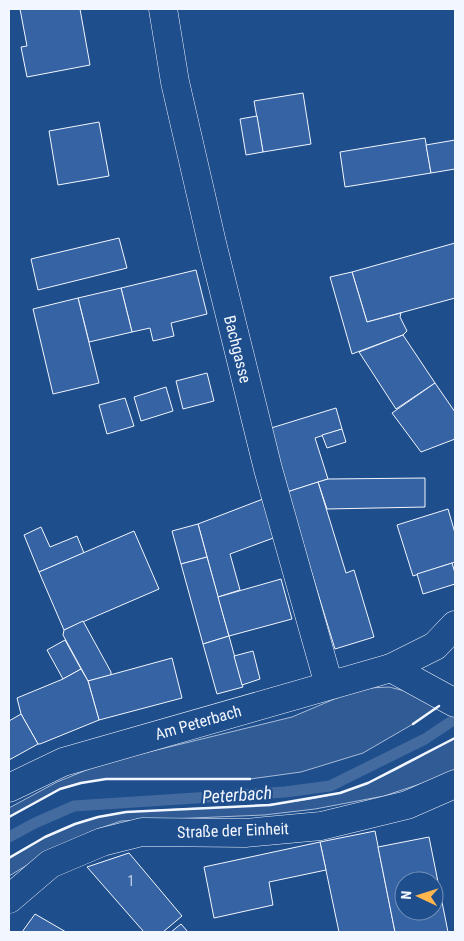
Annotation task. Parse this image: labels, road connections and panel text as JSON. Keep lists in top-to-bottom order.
{
  "streets": {
    "street": ["Bachgasse", "Am Peterbach", "Straße der Einheit"]
  },
  "crossings": [
    ["Bachgasse", "Am Peterbach"]
  ],
  "water": ["Peterbach"],
  "house_numbers": ["1"],
  "north": "left"
}
